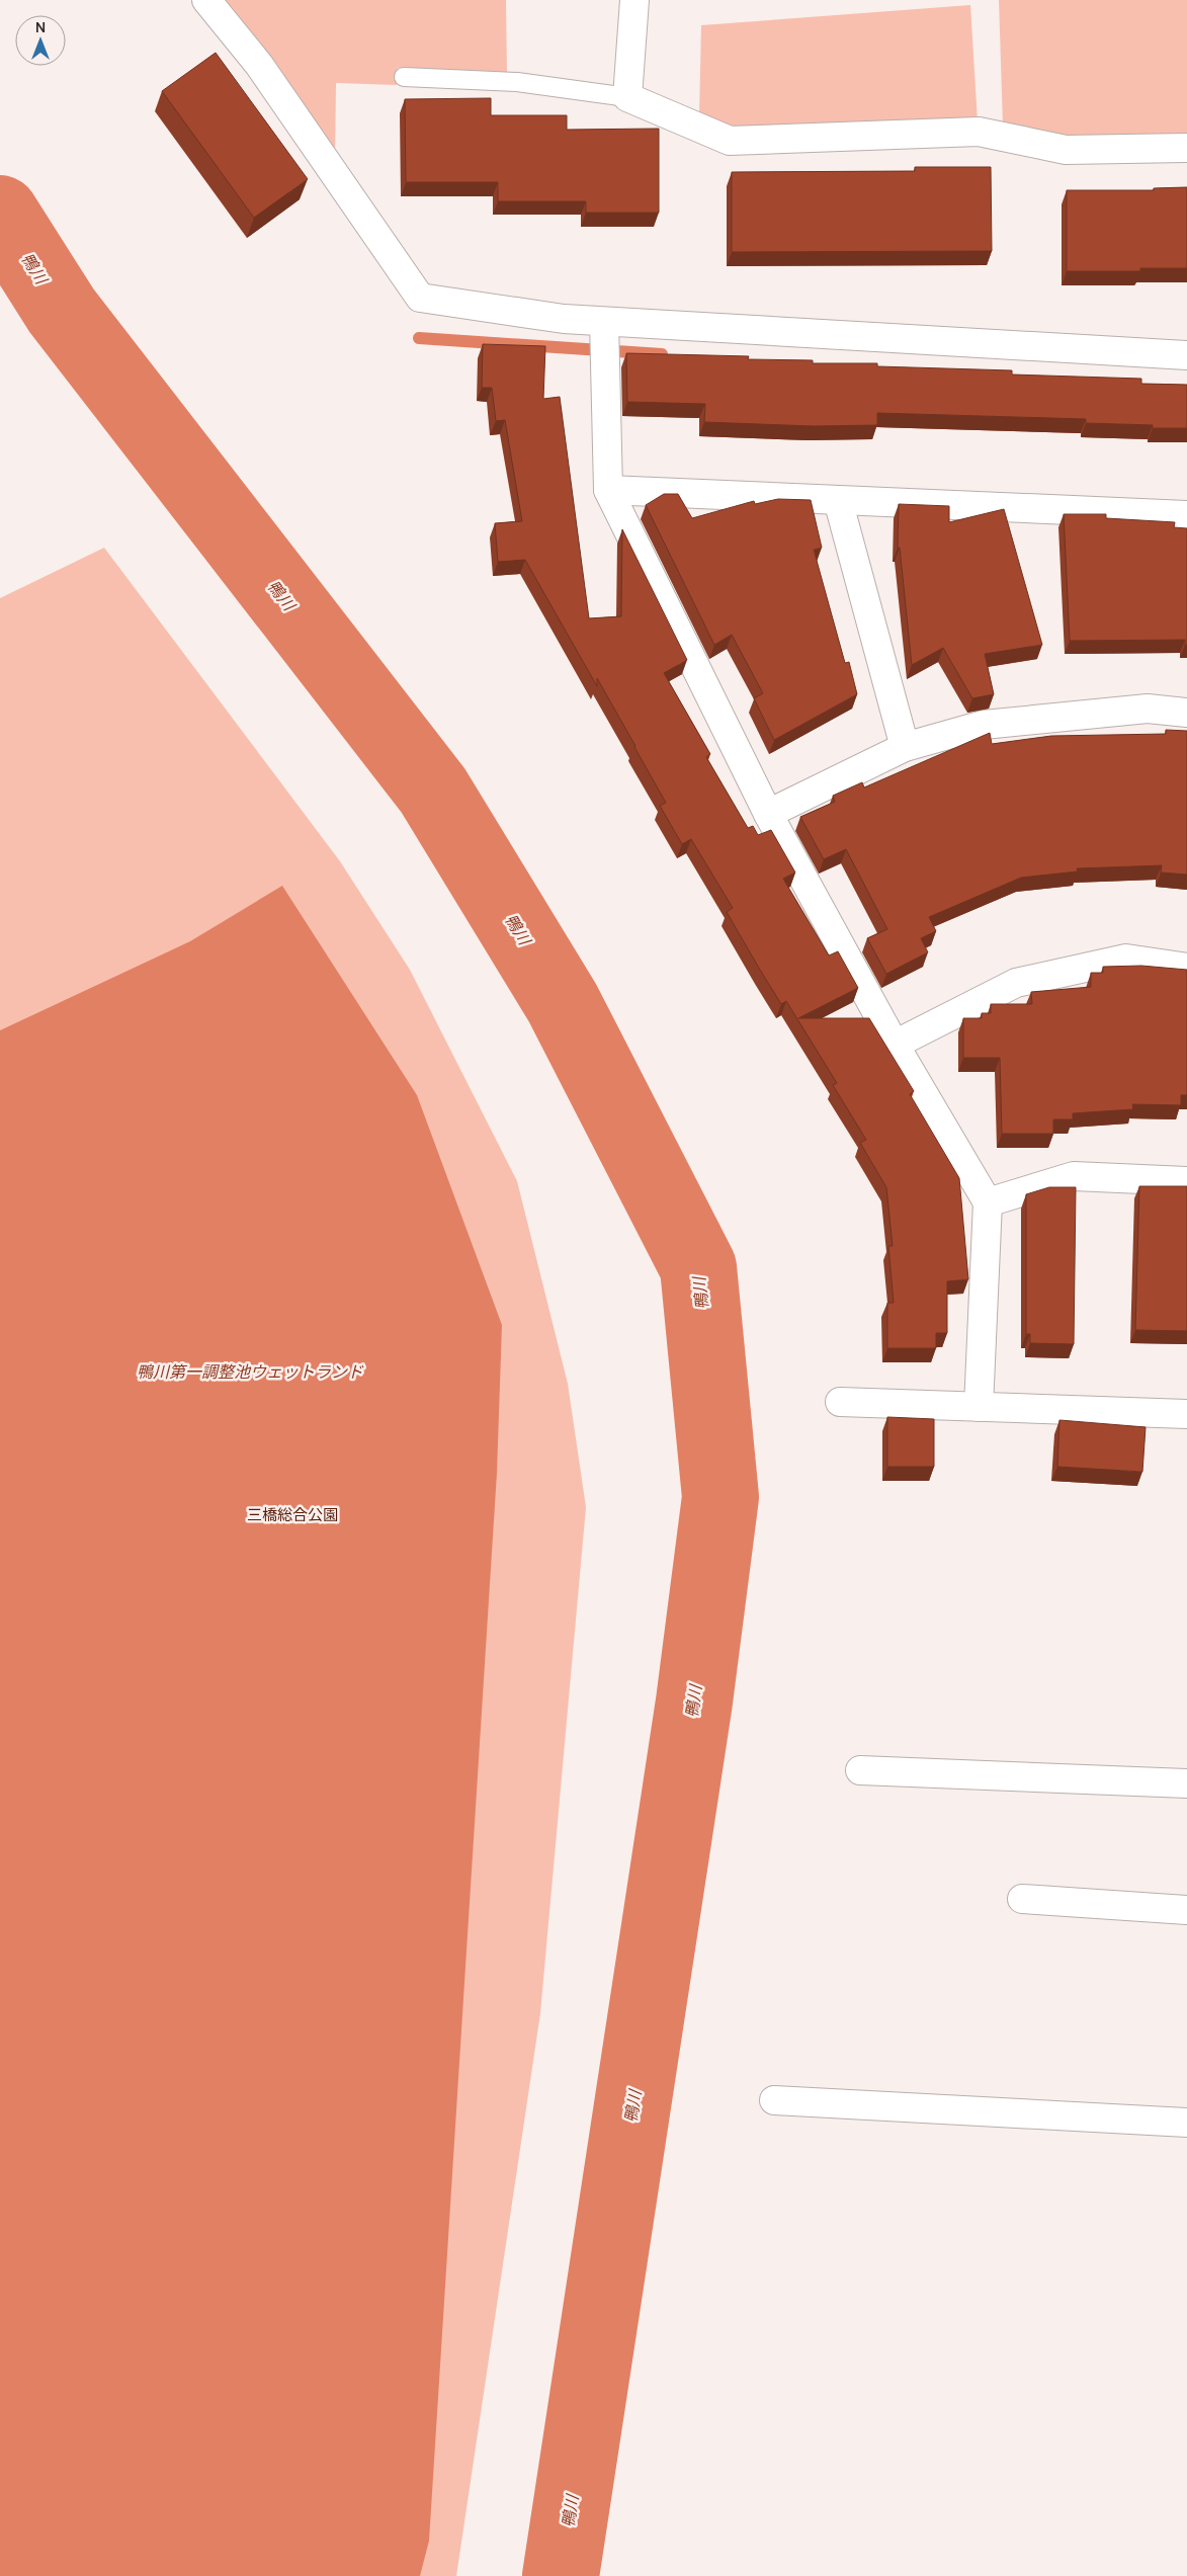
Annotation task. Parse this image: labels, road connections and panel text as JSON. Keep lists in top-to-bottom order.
{
  "water": ["鴨川", "鴨川第一調整池ウェットランド"],
  "parks": ["三橋総合公園"],
  "north": "top"
}
